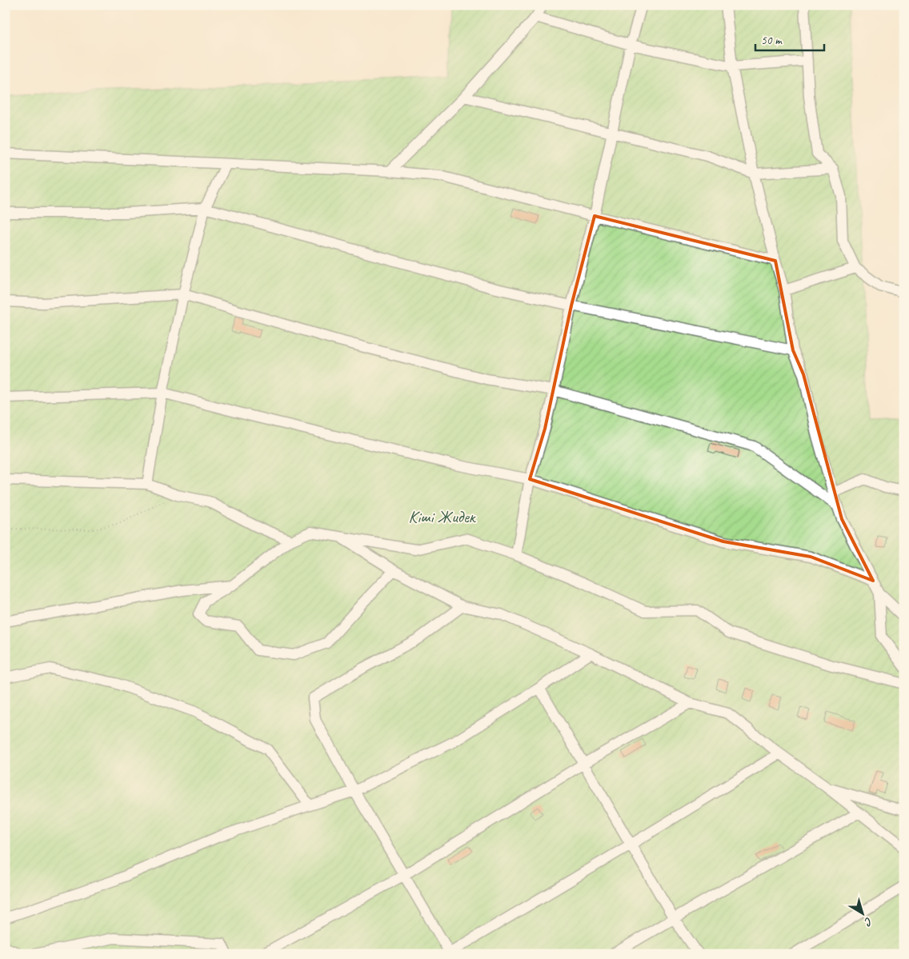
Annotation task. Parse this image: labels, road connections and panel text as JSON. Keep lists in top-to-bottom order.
{
  "parks": ["Кіші Жидек"],
  "scale_bar": "50 m",
  "north": "bottom right"
}
